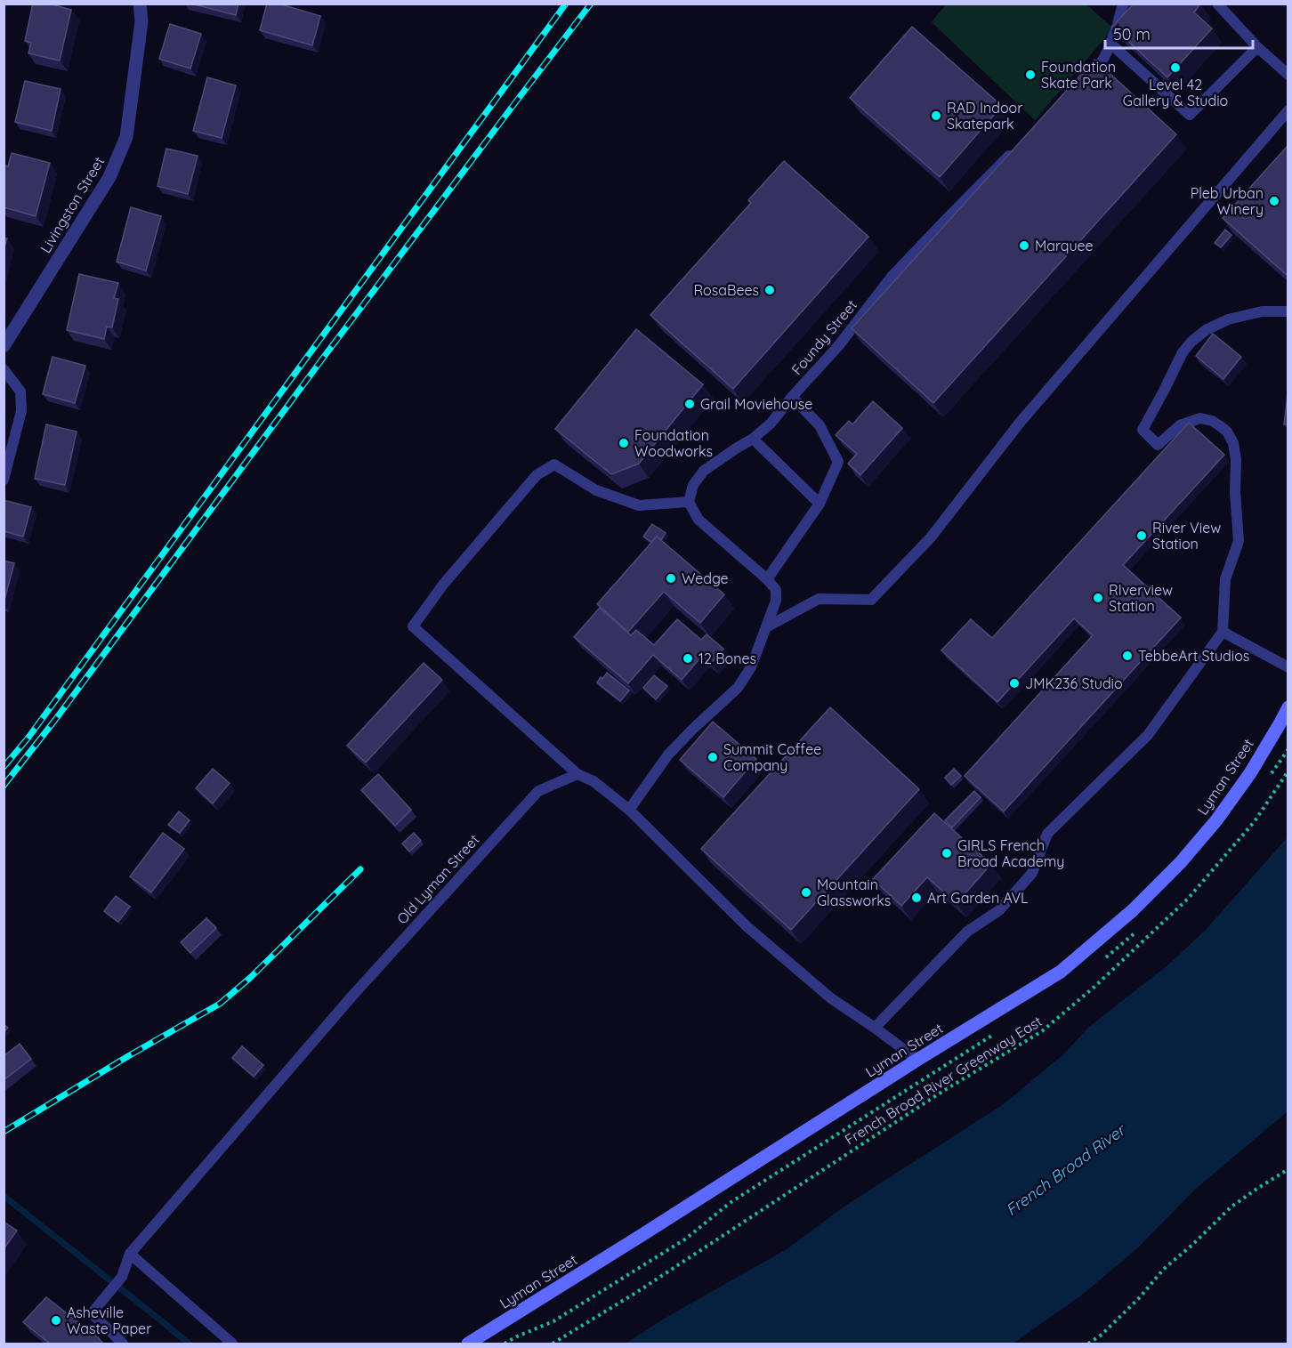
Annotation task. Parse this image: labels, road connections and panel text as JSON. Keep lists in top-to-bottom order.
{
  "streets": {
    "main road": ["Lyman Street"],
    "street": ["Livingston Street"],
    "lane": ["Foundy Street", "Old Lyman Street"],
    "path": ["French Broad River Greenway East"]
  },
  "water": ["French Broad River"],
  "places": [
    "Level 42 Gallery & Studio",
    "Foundation Skate Park",
    "RAD Indoor Skatepark",
    "Pleb Urban Winery",
    "Marquee",
    "RosaBees",
    "Grail Moviehouse",
    "Foundation Woodworks",
    "River View Station",
    "Wedge",
    "RIverview Station",
    "TebbeArt Studios",
    "12 Bones",
    "JMK236 Studio",
    "Summit Coffee Company",
    "GIRLS French Broad Academy",
    "Mountain Glassworks",
    "Art Garden AVL",
    "Asheville Waste Paper"
  ],
  "scale_bar": "50 m"
}
